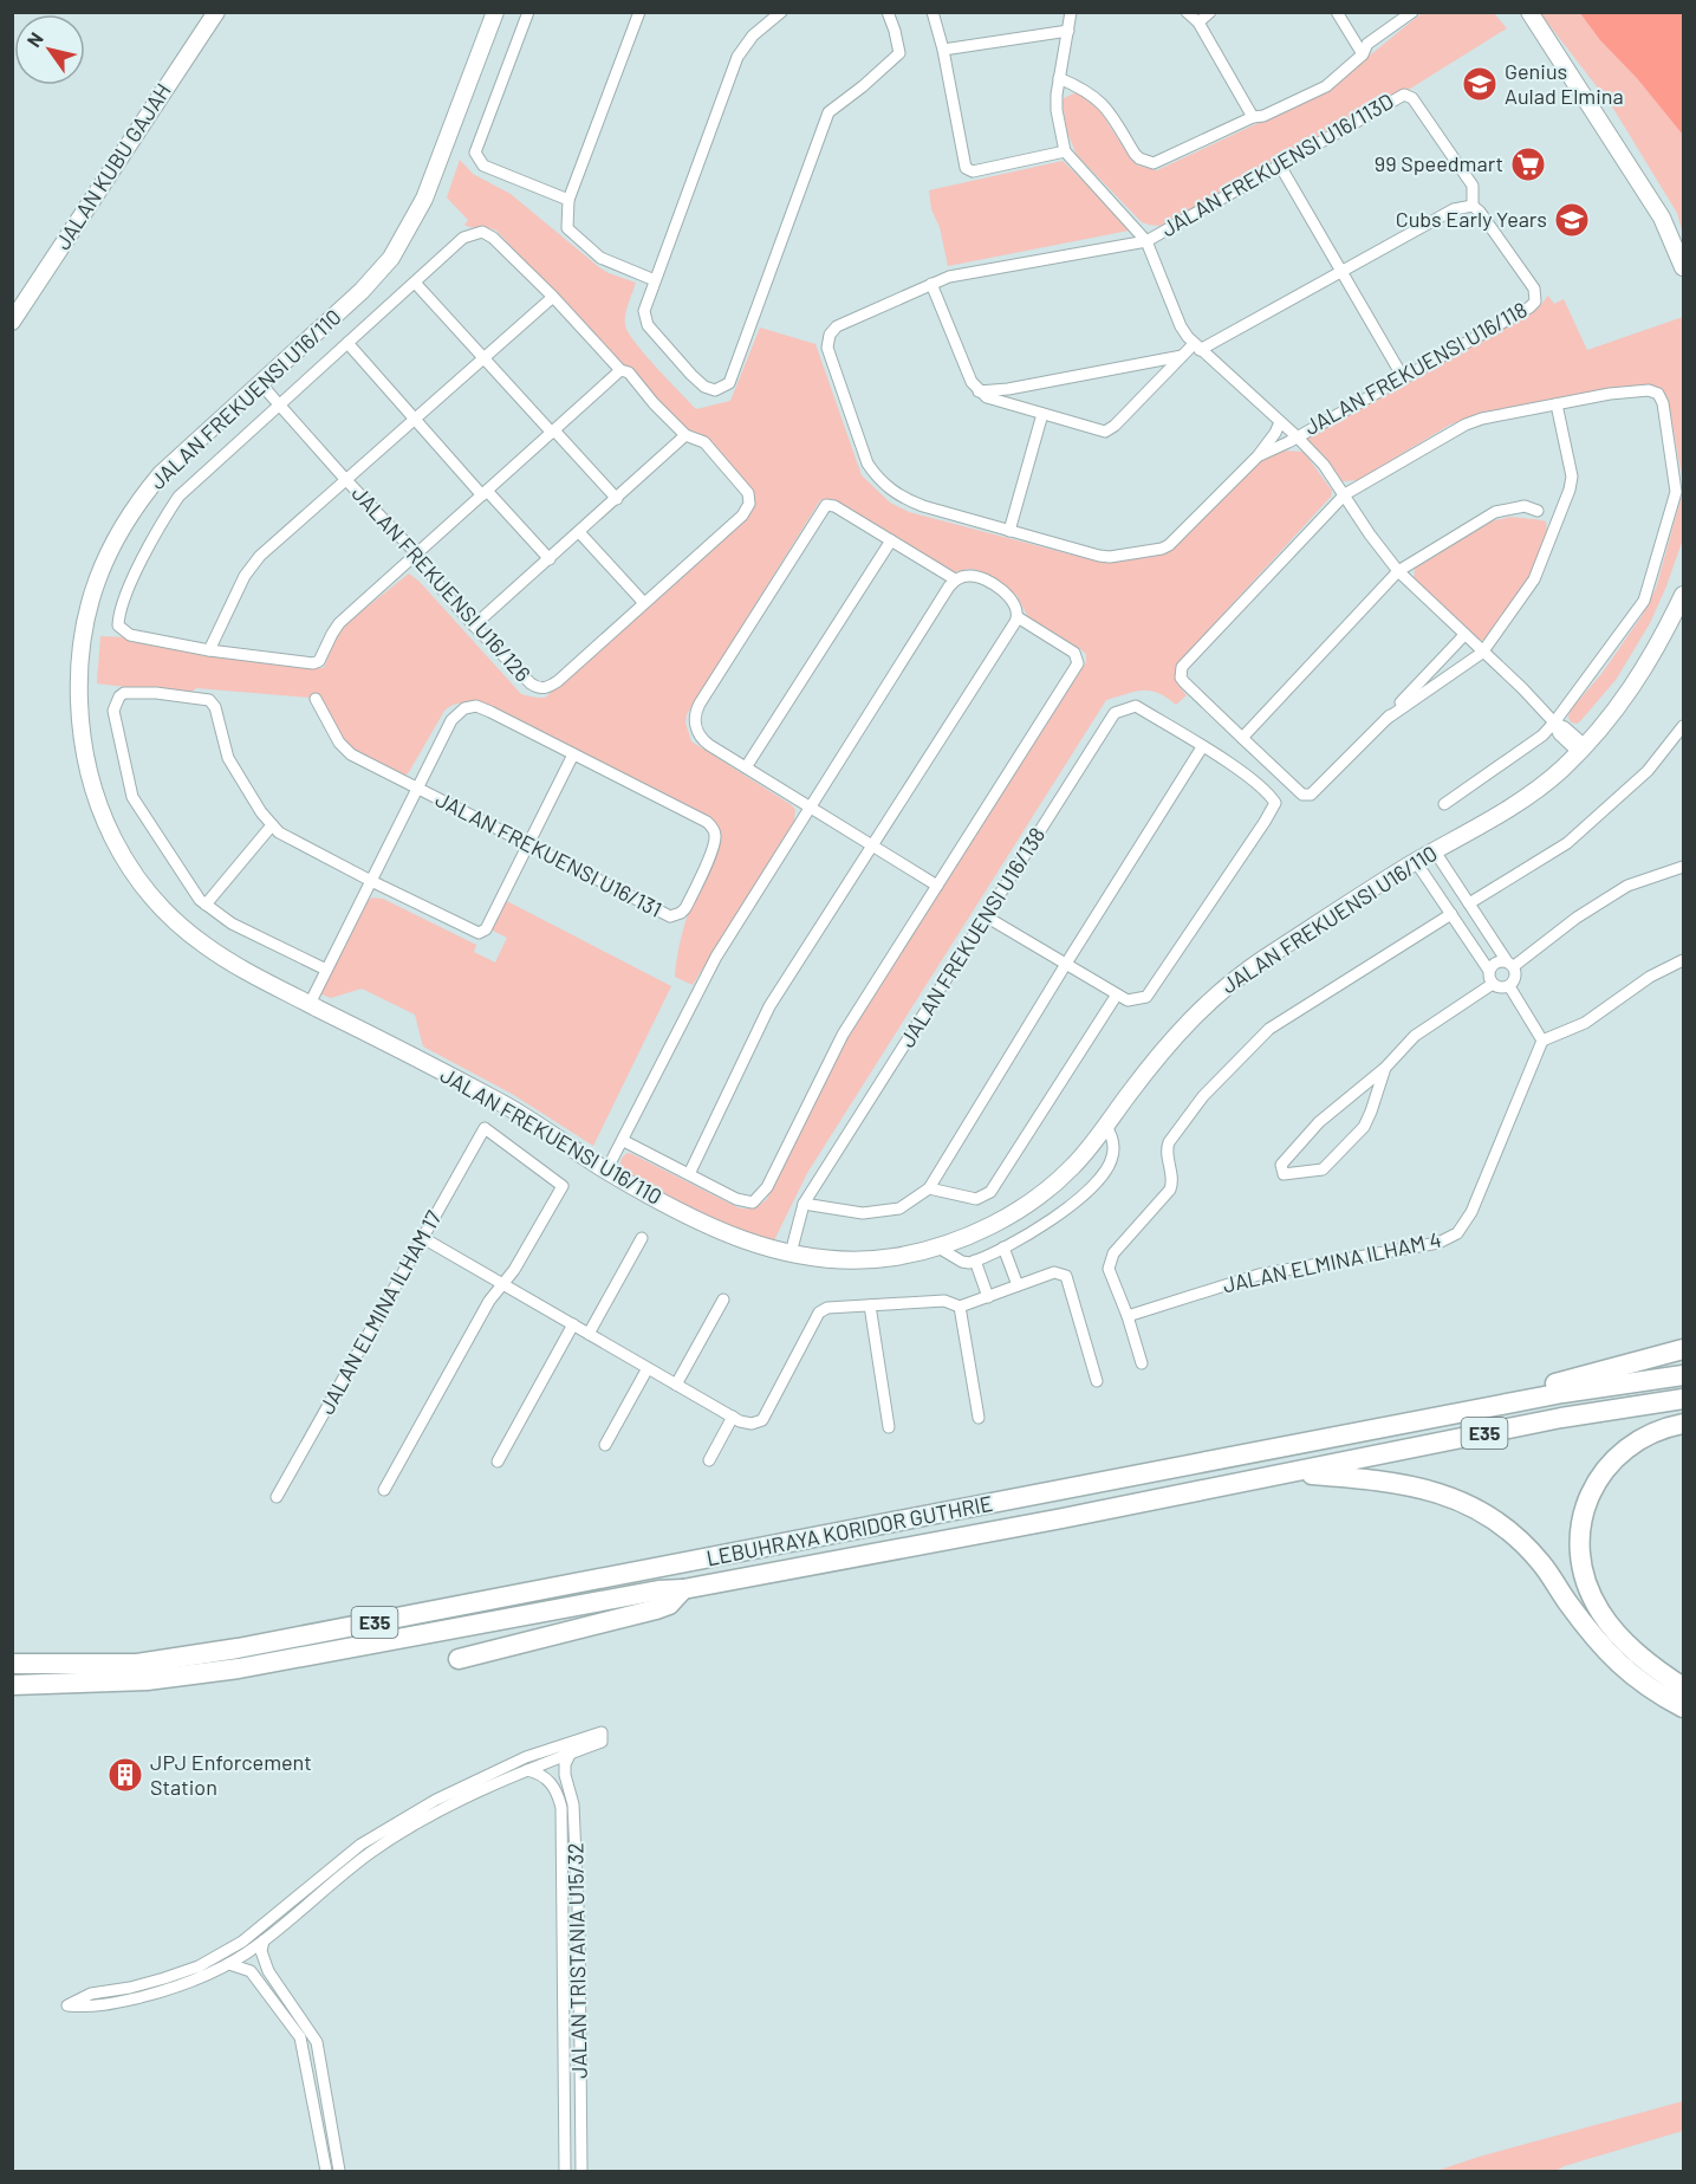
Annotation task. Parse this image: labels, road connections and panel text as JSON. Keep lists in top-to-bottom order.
{
  "streets": {
    "highway": ["E35", "LEBUHRAYA KORIDOR GUTHRIE"],
    "street": [
      "JALAN FREKUENSI U16/113D",
      "JALAN KUBU GAJAH",
      "JALAN FREKUENSI U16/118",
      "JALAN FREKUENSI U16/110",
      "JALAN FREKUENSI U16/126",
      "JALAN FREKUENSI U16/131",
      "JALAN FREKUENSI U16/138",
      "JALAN ELMINA ILHAM 4",
      "JALAN ELMINA ILHAM 17",
      "JALAN TRISTANIA U15/32"
    ]
  },
  "crossings": [
    ["JALAN FREKUENSI U16/113D", "JALAN FREKUENSI U16/118"],
    ["JALAN FREKUENSI U16/110", "JALAN FREKUENSI U16/126"],
    ["JALAN FREKUENSI U16/110", "JALAN FREKUENSI U16/131"],
    ["JALAN FREKUENSI U16/110", "JALAN FREKUENSI U16/138"]
  ],
  "places": {
    "school or university": ["Genius Aulad Elmina", "Cubs Early Years"],
    "supermarket": ["99 Speedmart"],
    "building": ["JPJ Enforcement Station"]
  },
  "north": "top left"
}
